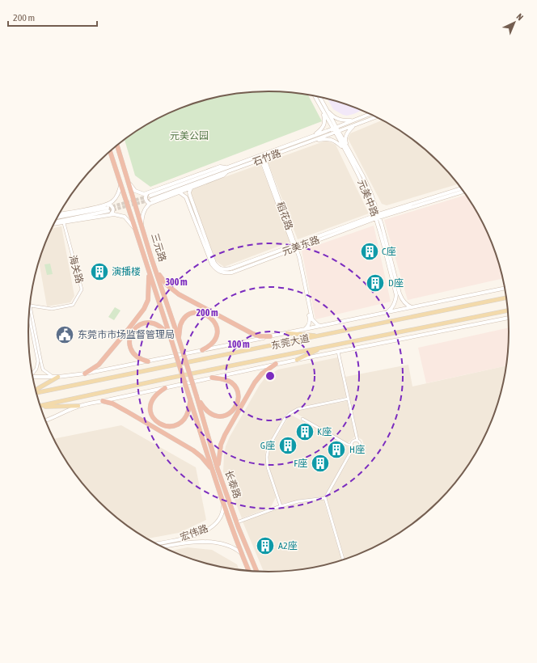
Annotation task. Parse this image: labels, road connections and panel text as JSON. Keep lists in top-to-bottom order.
{
  "streets": {
    "highway": ["三元路", "长泰路"],
    "main road": ["东莞大道"],
    "street": [
      "石竹路",
      "元美中路",
      "稻花路",
      "元美东路",
      "海关路",
      "宏伟路"
    ]
  },
  "crossings": [
    ["石竹路", "元美中路"],
    ["石竹路", "稻花路"],
    ["元美中路", "元美东路"],
    ["稻花路", "元美东路"],
    ["三元路", "长泰路"],
    ["长泰路", "宏伟路"]
  ],
  "parks": ["元美公园"],
  "places": {
    "building": [
      "C座",
      "演播楼",
      "D座",
      "K座",
      "G座",
      "H座",
      "F座",
      "A2座"
    ],
    "public building": ["东莞市市场监督管理局"]
  },
  "scale_bar": "200 m",
  "north": "top right",
  "rings": ["300 m", "200 m", "100 m"]
}
